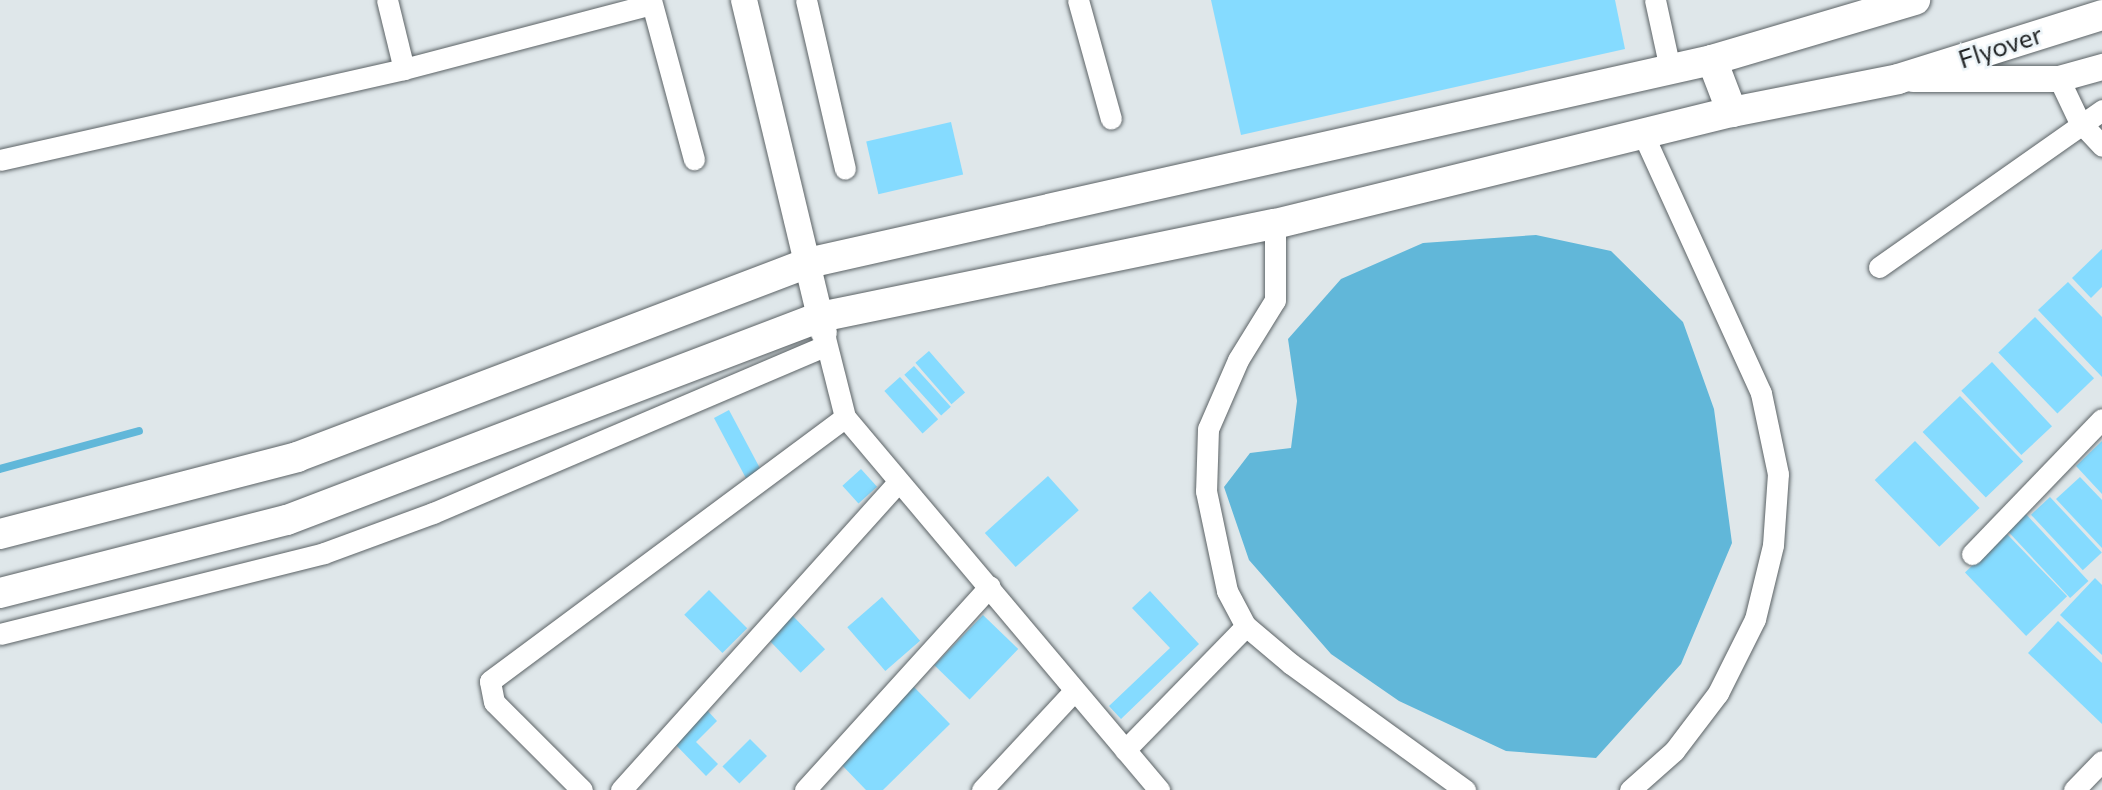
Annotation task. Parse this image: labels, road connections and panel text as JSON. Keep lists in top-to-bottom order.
{
  "streets": {
    "main road": ["Flyover"]
  }
}
